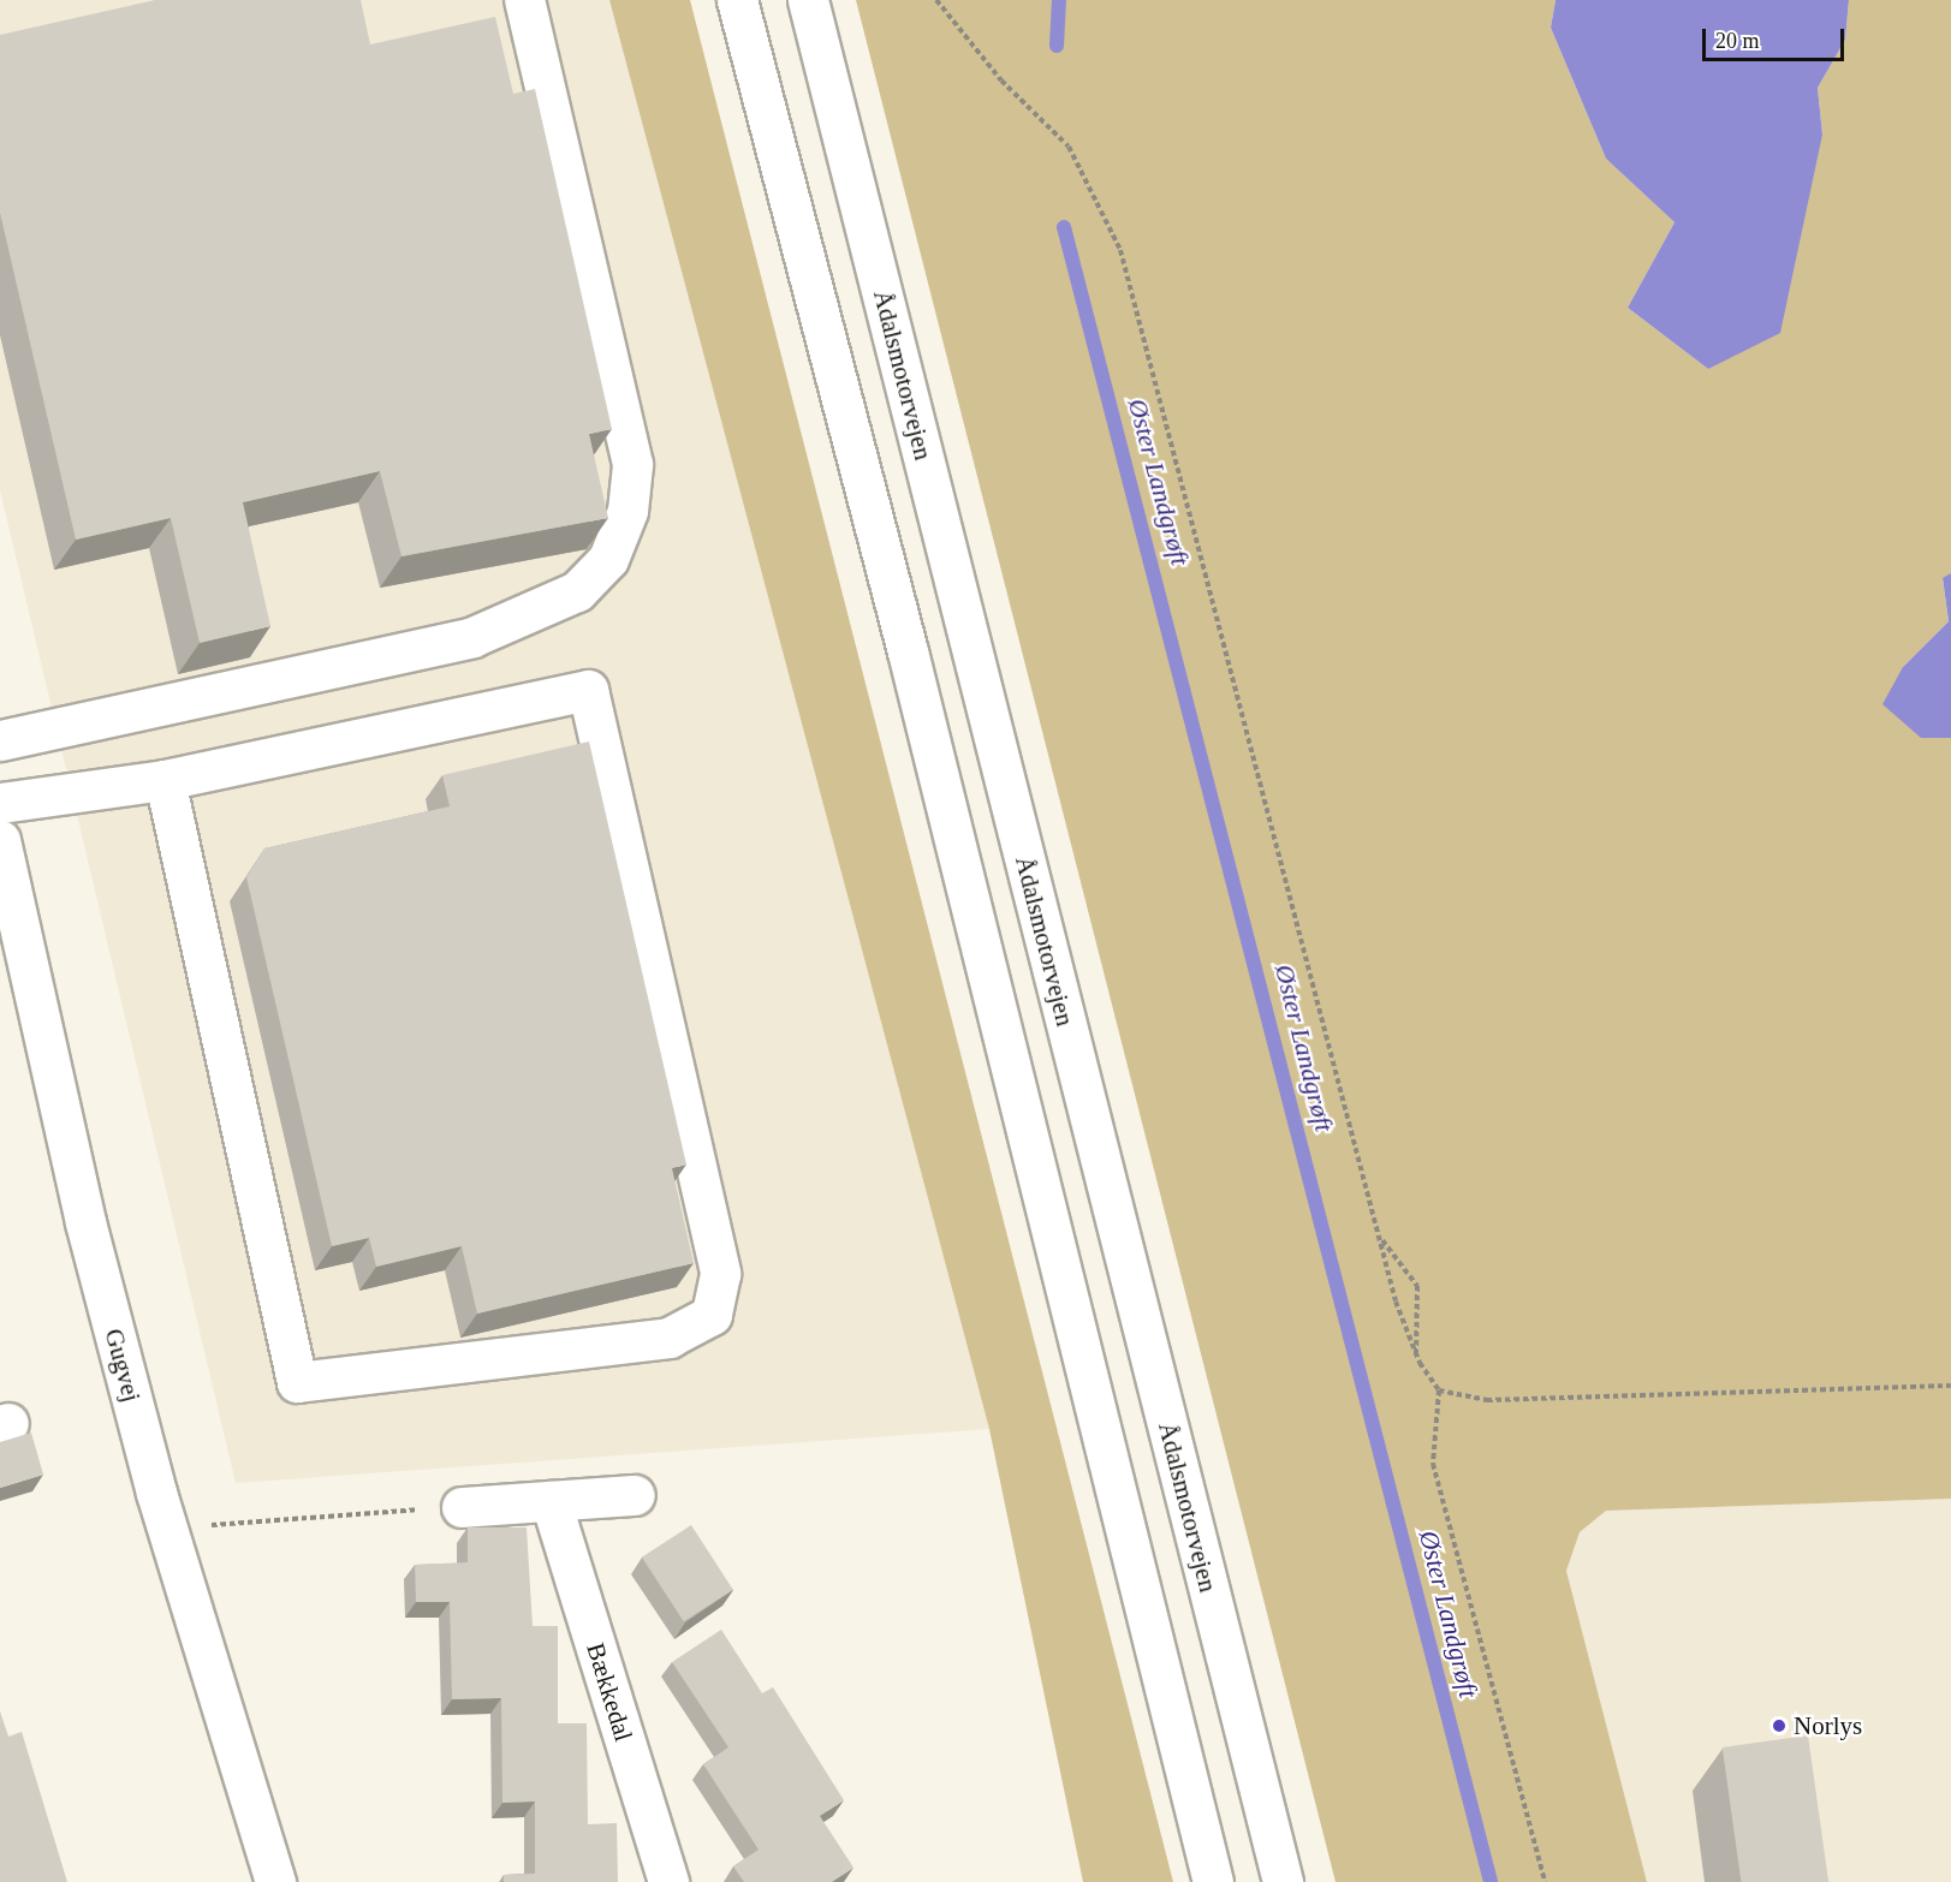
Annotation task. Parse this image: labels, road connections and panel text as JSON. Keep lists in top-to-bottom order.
{
  "streets": {
    "main road": ["Ådalsmotorvejen", "Gugvej", "Bækkedal"]
  },
  "water": ["Øster Landgrøft"],
  "places": ["Norlys"],
  "scale_bar": "20 m"
}
